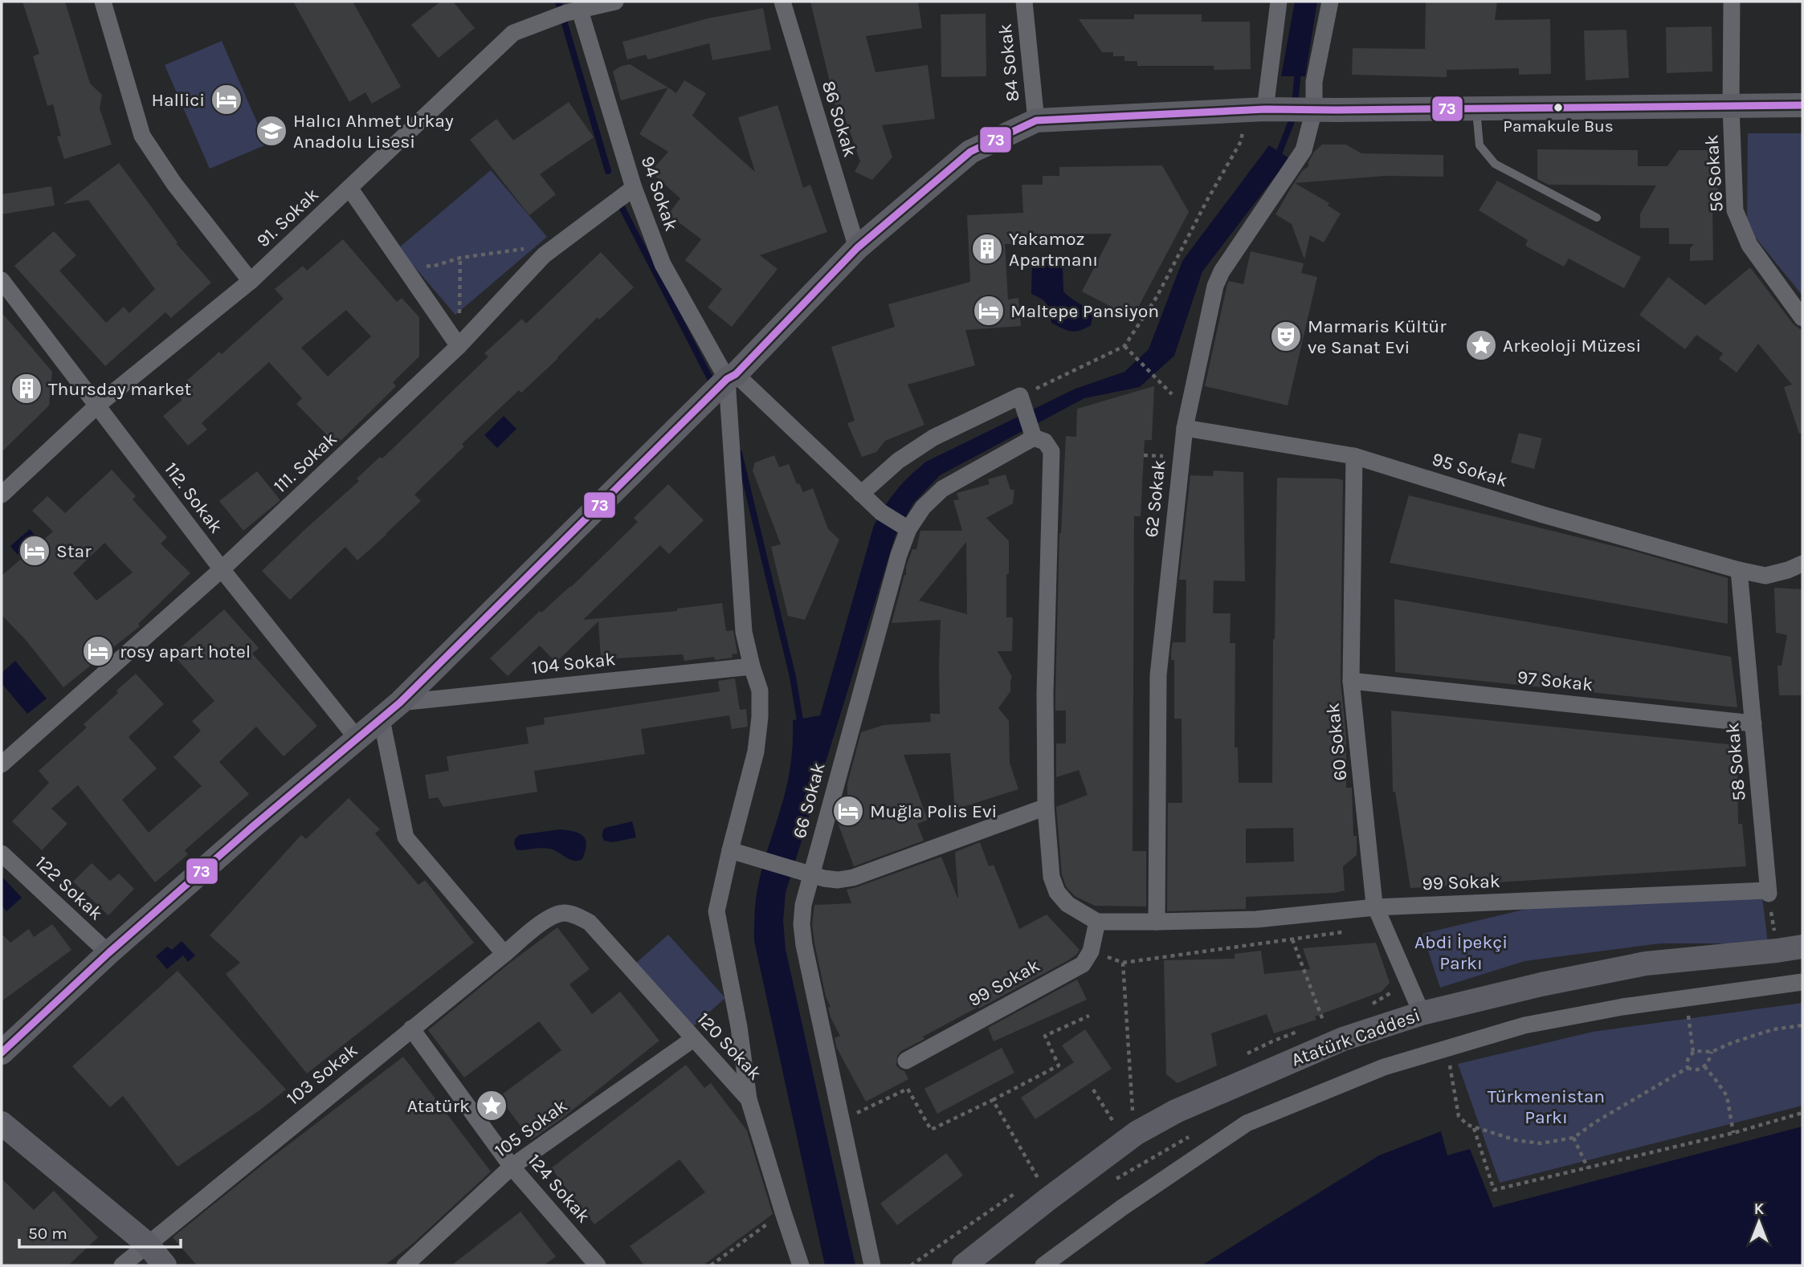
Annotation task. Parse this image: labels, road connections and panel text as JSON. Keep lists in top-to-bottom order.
{
  "streets": {
    "street": [
      "84 Sokak",
      "86 Sokak",
      "56 Sokak",
      "94 Sokak",
      "91. Sokak",
      "111. Sokak",
      "95 Sokak",
      "112. Sokak",
      "62 Sokak",
      "104 Sokak",
      "97 Sokak",
      "60 Sokak",
      "58 Sokak",
      "66 Sokak",
      "99 Sokak",
      "122 Sokak",
      "Atatürk Caddesi",
      "120 Sokak",
      "103 Sokak",
      "105 Sokak",
      "124 Sokak"
    ]
  },
  "crossings": [
    ["94 Sokak", "91. Sokak"],
    ["94 Sokak", "111. Sokak"],
    ["91. Sokak", "112. Sokak"],
    ["111. Sokak", "112. Sokak"],
    ["95 Sokak", "62 Sokak"],
    ["95 Sokak", "60 Sokak"],
    ["95 Sokak", "58 Sokak"],
    ["62 Sokak", "99 Sokak"],
    ["97 Sokak", "60 Sokak"],
    ["97 Sokak", "58 Sokak"],
    ["60 Sokak", "99 Sokak"],
    ["60 Sokak", "Atatürk Caddesi"],
    ["58 Sokak", "99 Sokak"],
    ["120 Sokak", "103 Sokak"],
    ["120 Sokak", "105 Sokak"],
    ["103 Sokak", "124 Sokak"],
    ["105 Sokak", "124 Sokak"]
  ],
  "parks": ["Abdi İpekçi Parkı", "Türkmenistan Parkı"],
  "places": {
    "hotel": [
      "Hallici",
      "Maltepe Pansiyon",
      "Star",
      "rosy apart hotel",
      "Muğla Polis Evi"
    ],
    "other": ["Pamakule Bus"],
    "school or university": ["Halıcı Ahmet Urkay Anadolu Lisesi"],
    "building": ["Yakamoz Apartmanı", "Thursday market"],
    "theatre": ["Marmaris Kültür ve Sanat Evi"],
    "place": ["Arkeoloji Müzesi", "Atatürk"]
  },
  "lines": ["transit line 73"],
  "scale_bar": "50 m",
  "north": "top"
}
